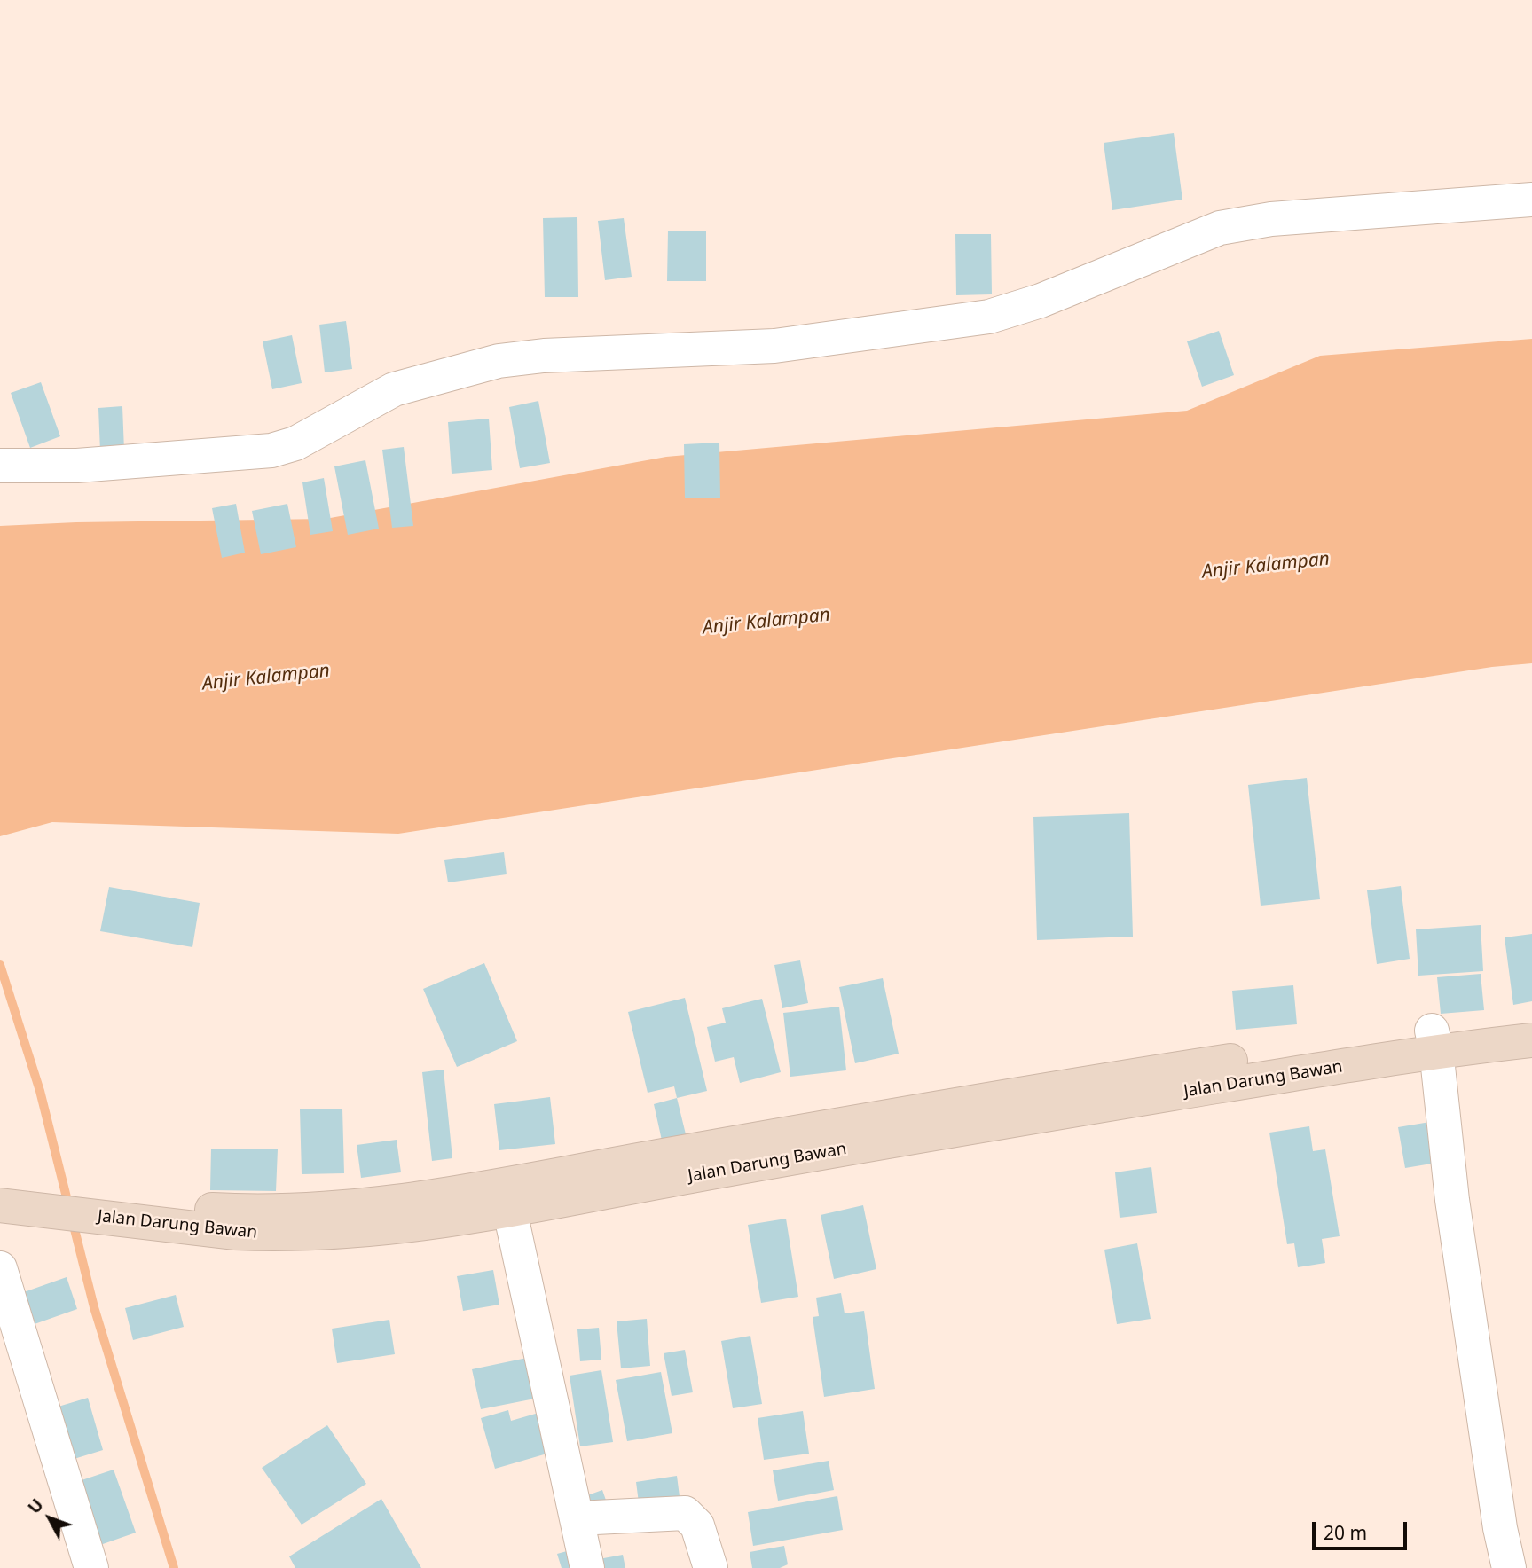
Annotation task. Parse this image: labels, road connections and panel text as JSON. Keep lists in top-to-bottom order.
{
  "streets": {
    "street": ["Jalan Darung Bawan"]
  },
  "water": ["Anjir Kalampan"],
  "scale_bar": "20 m",
  "north": "top left"
}
